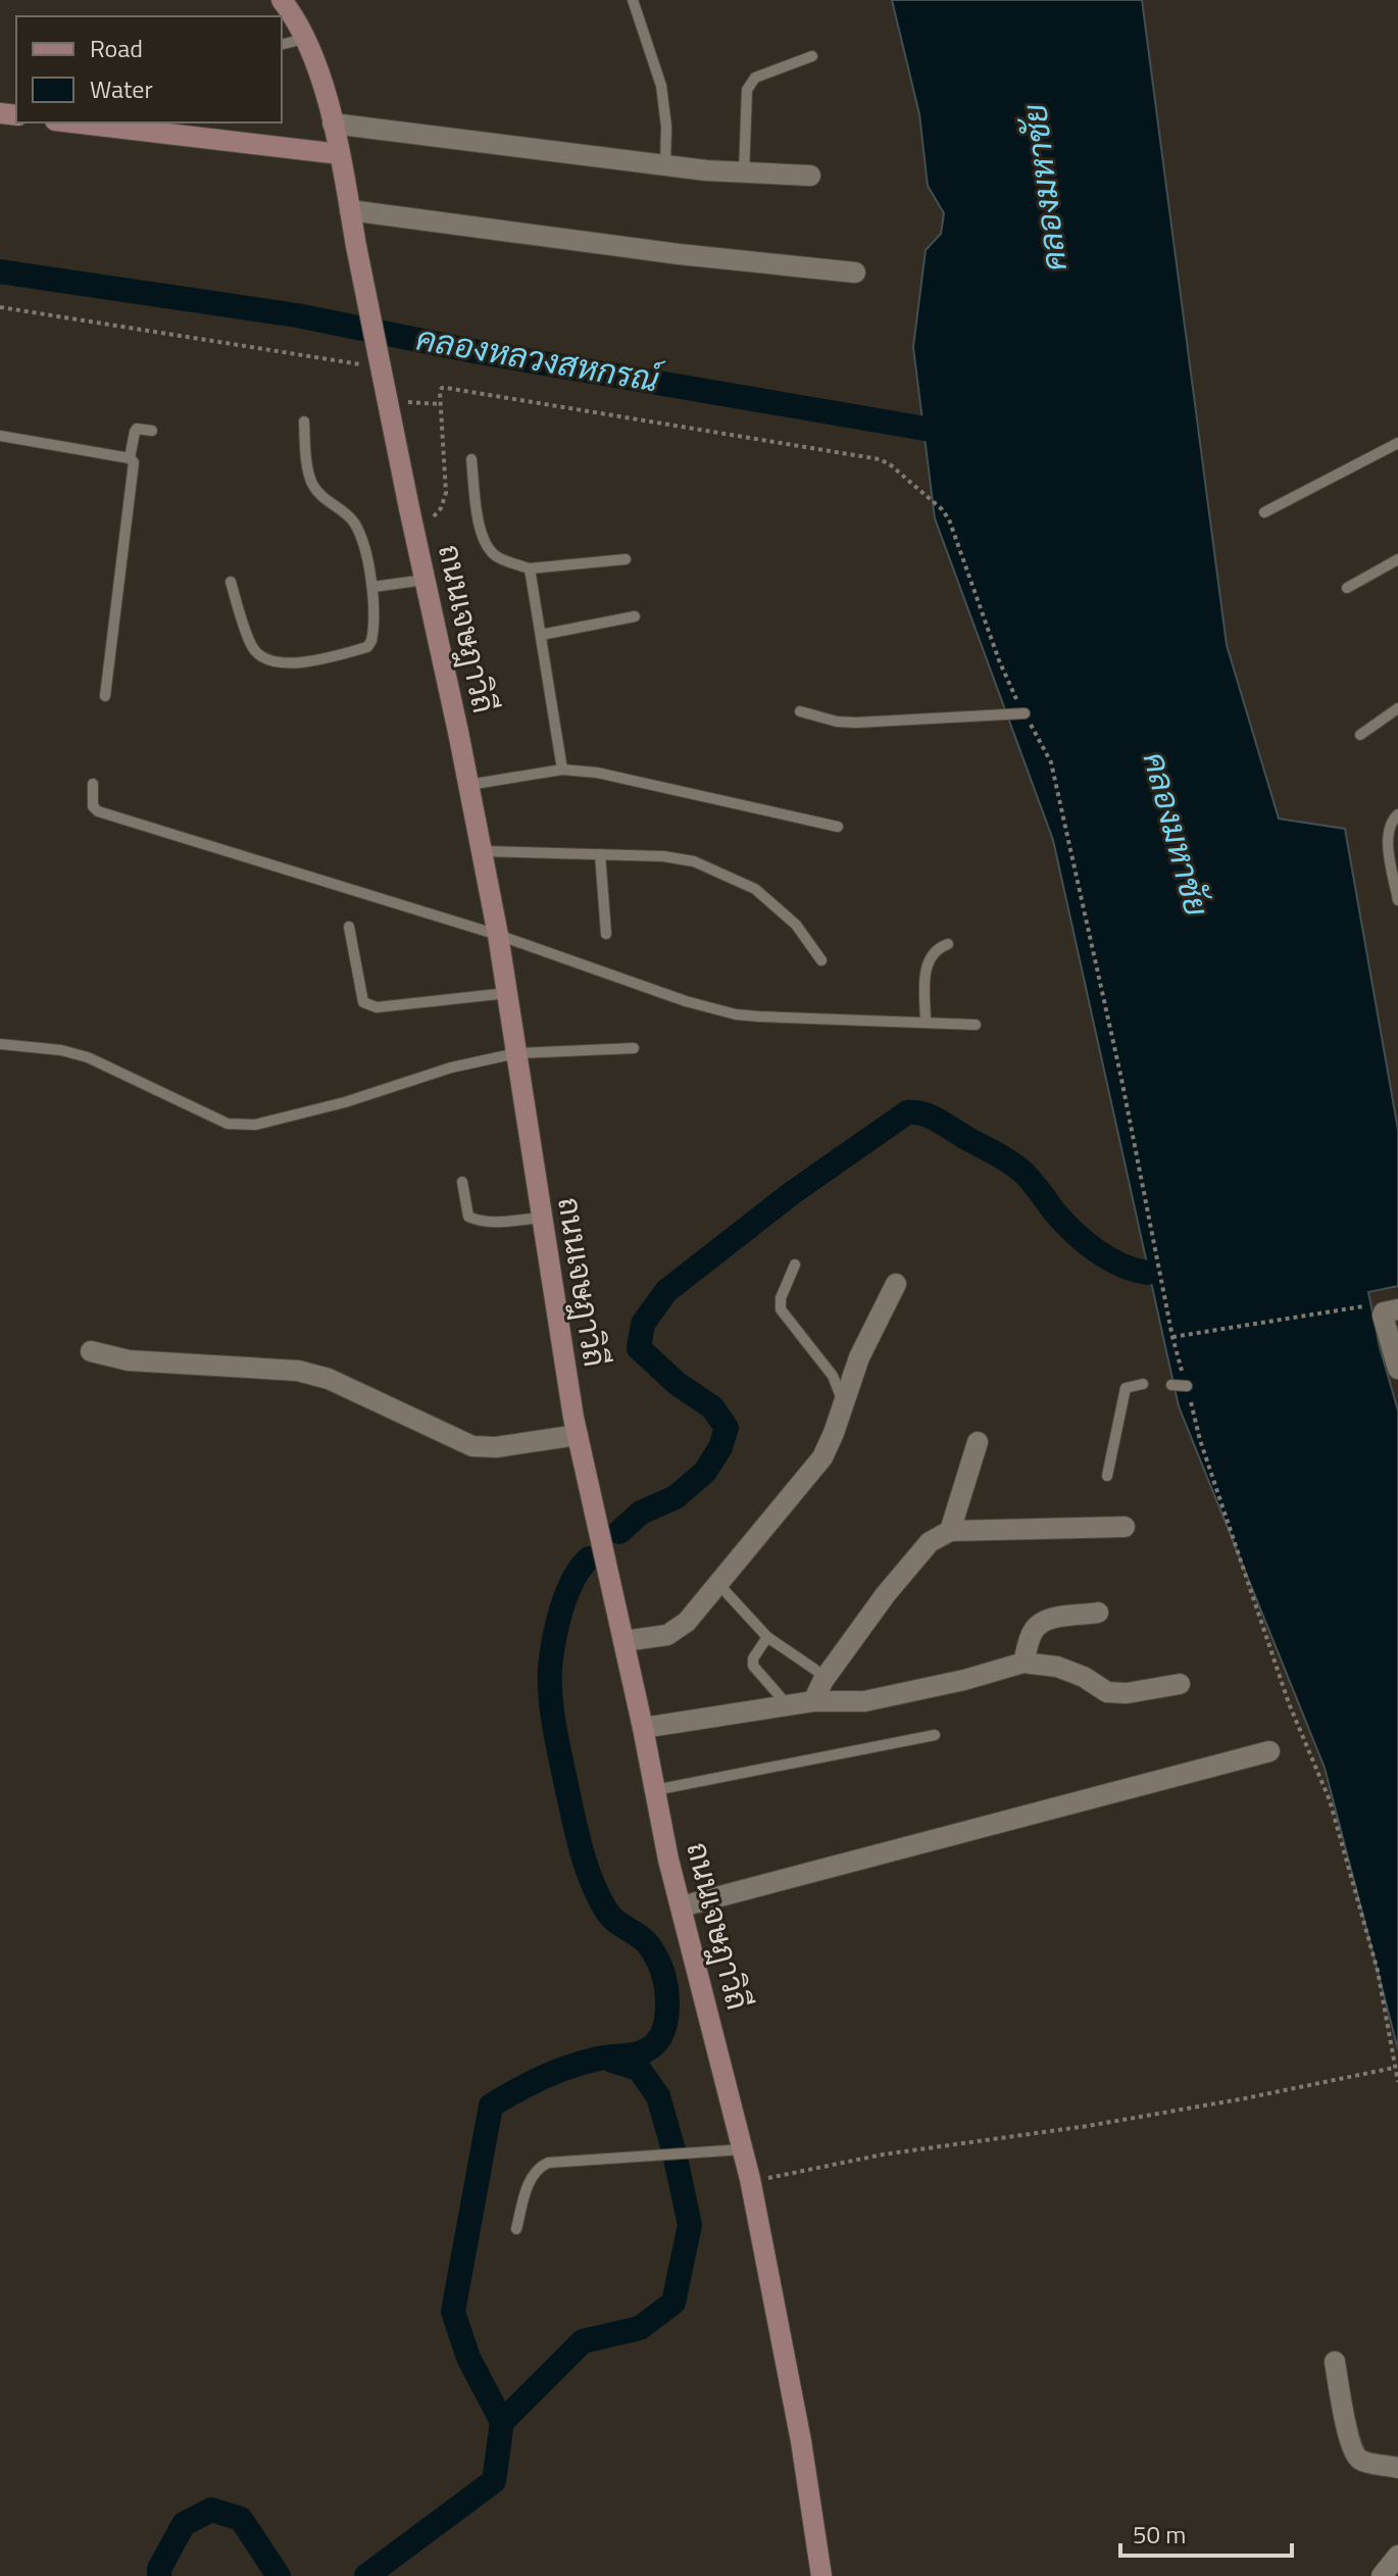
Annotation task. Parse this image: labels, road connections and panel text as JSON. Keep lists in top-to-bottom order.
{
  "streets": {
    "street": ["ถนนเจษฎาวิถี"]
  },
  "water": ["คลองมหาชัย", "คลองหลวงสหกรณ์"],
  "legend": ["Road", "Water"],
  "scale_bar": "50 m"
}
